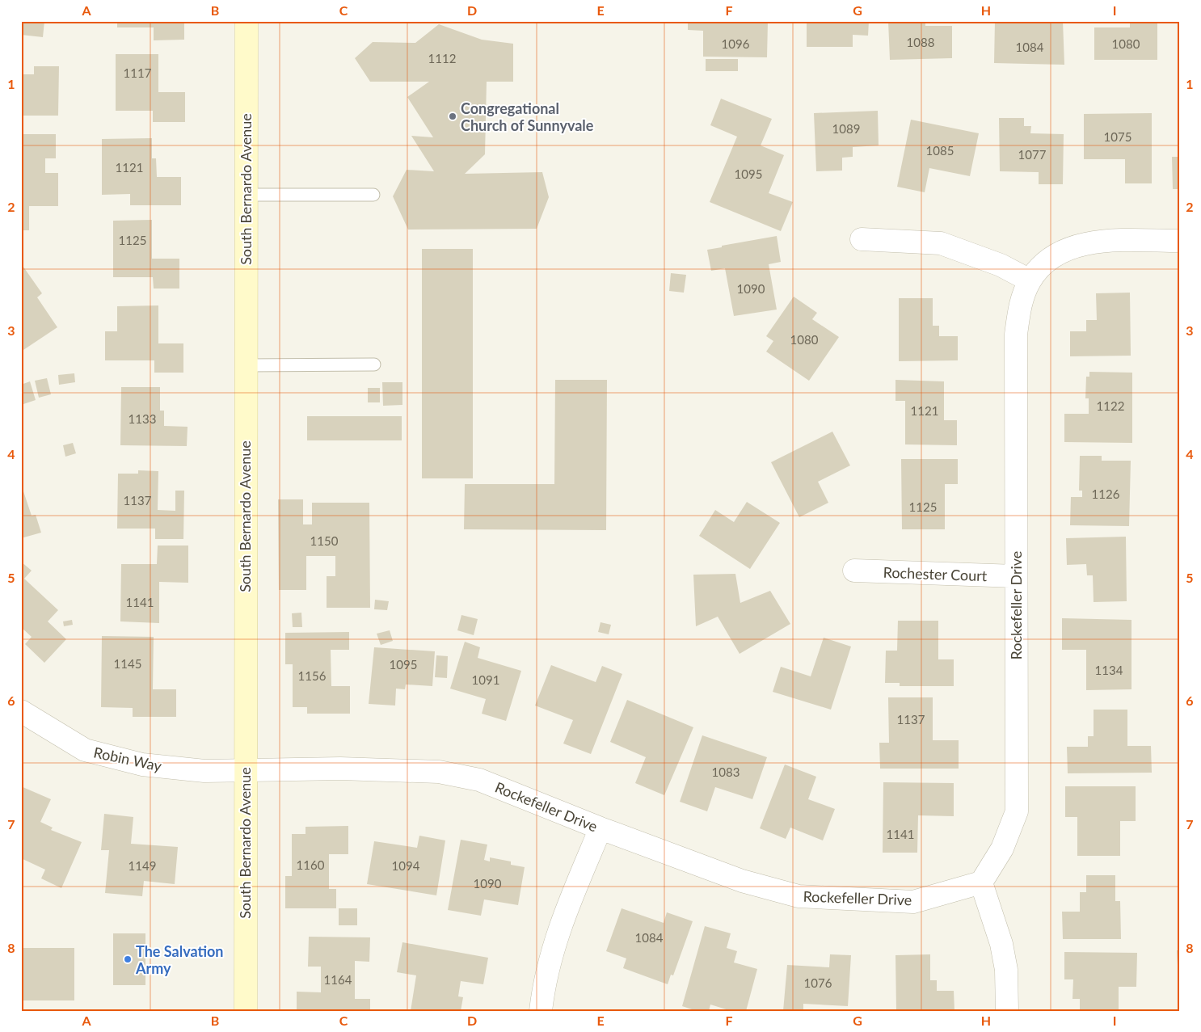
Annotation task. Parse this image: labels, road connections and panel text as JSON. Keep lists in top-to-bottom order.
{
  "streets": {
    "street": [
      "South Bernardo Avenue",
      "Rochester Court",
      "Rockefeller Drive",
      "Robin Way"
    ]
  },
  "crossings": [
    ["South Bernardo Avenue", "Rockefeller Drive"],
    ["South Bernardo Avenue", "Robin Way"],
    ["Rochester Court", "Rockefeller Drive"],
    ["Rockefeller Drive", "Robin Way"]
  ],
  "places": ["Congregational Church of Sunnyvale", "The Salvation Army"],
  "house_numbers": [
    "1088",
    "1096",
    "1080",
    "1084",
    "1112",
    "1117",
    "1089",
    "1075",
    "1085",
    "1077",
    "1121",
    "1095",
    "1125",
    "1090",
    "1080",
    "1122",
    "1121",
    "1133",
    "1126",
    "1137",
    "1125",
    "1150",
    "1141",
    "1145",
    "1095",
    "1134",
    "1156",
    "1091",
    "1137",
    "1083",
    "1141",
    "1160",
    "1149",
    "1094",
    "1090",
    "1084",
    "1164",
    "1076"
  ],
  "grid": {
    "columns": [
      "A",
      "B",
      "C",
      "D",
      "E",
      "F",
      "G",
      "H",
      "I"
    ],
    "rows": [
      "1",
      "2",
      "3",
      "4",
      "5",
      "6",
      "7",
      "8"
    ]
  }
}
